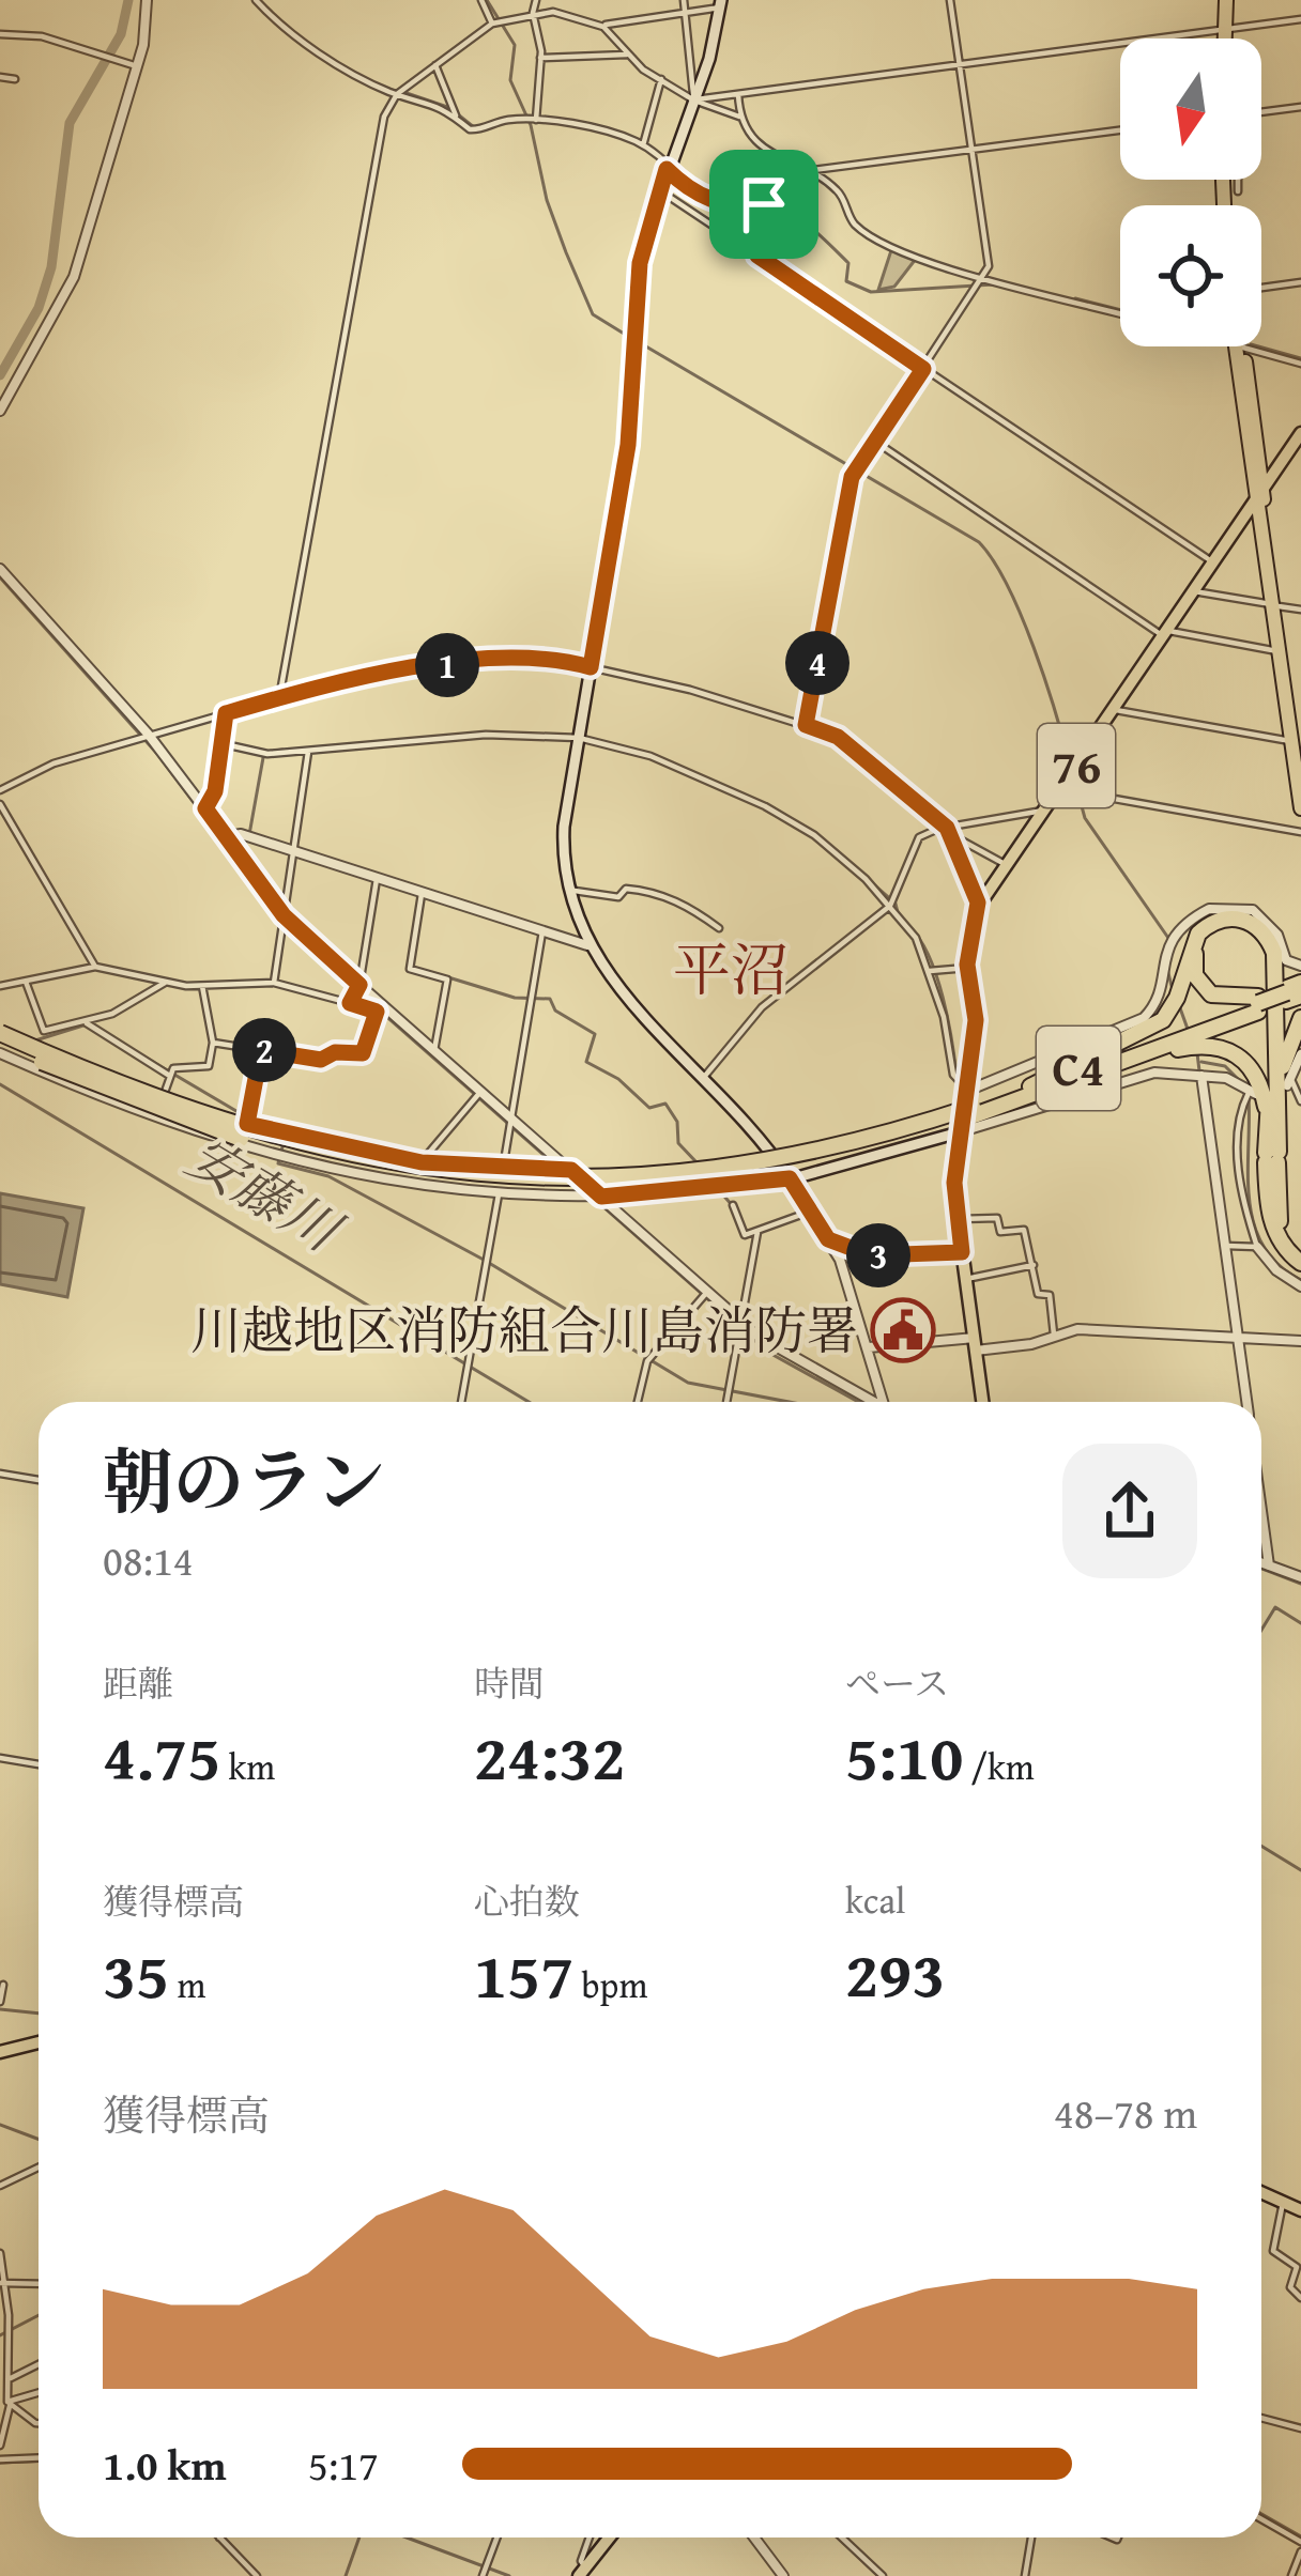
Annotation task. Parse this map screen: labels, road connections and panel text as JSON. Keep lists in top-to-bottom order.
{
  "streets": {
    "highway": ["C4"],
    "main road": ["76"]
  },
  "crossings": [
    ["76", "C4"]
  ],
  "districts": ["平沼"],
  "water": ["安藤川"],
  "places": {
    "public building": ["川越地区消防組合川島消防署"]
  },
  "north": "bottom",
  "page": {
    "pins": [
      "4",
      "1",
      "2",
      "3"
    ],
    "heading": ["朝のラン", "08:14"],
    "stats": [
      ["距離", "4.75 km"],
      ["時間", "24:32"],
      ["ペース", "5:10 /km"],
      ["獲得標高", "35 m"],
      ["心拍数", "157 bpm"],
      ["kcal", "293"]
    ],
    "chart": ["獲得標高", "48–78 m"],
    "list": [
      {
        "name": "1.0 km",
        "note": "5:17"
      }
    ]
  }
}
